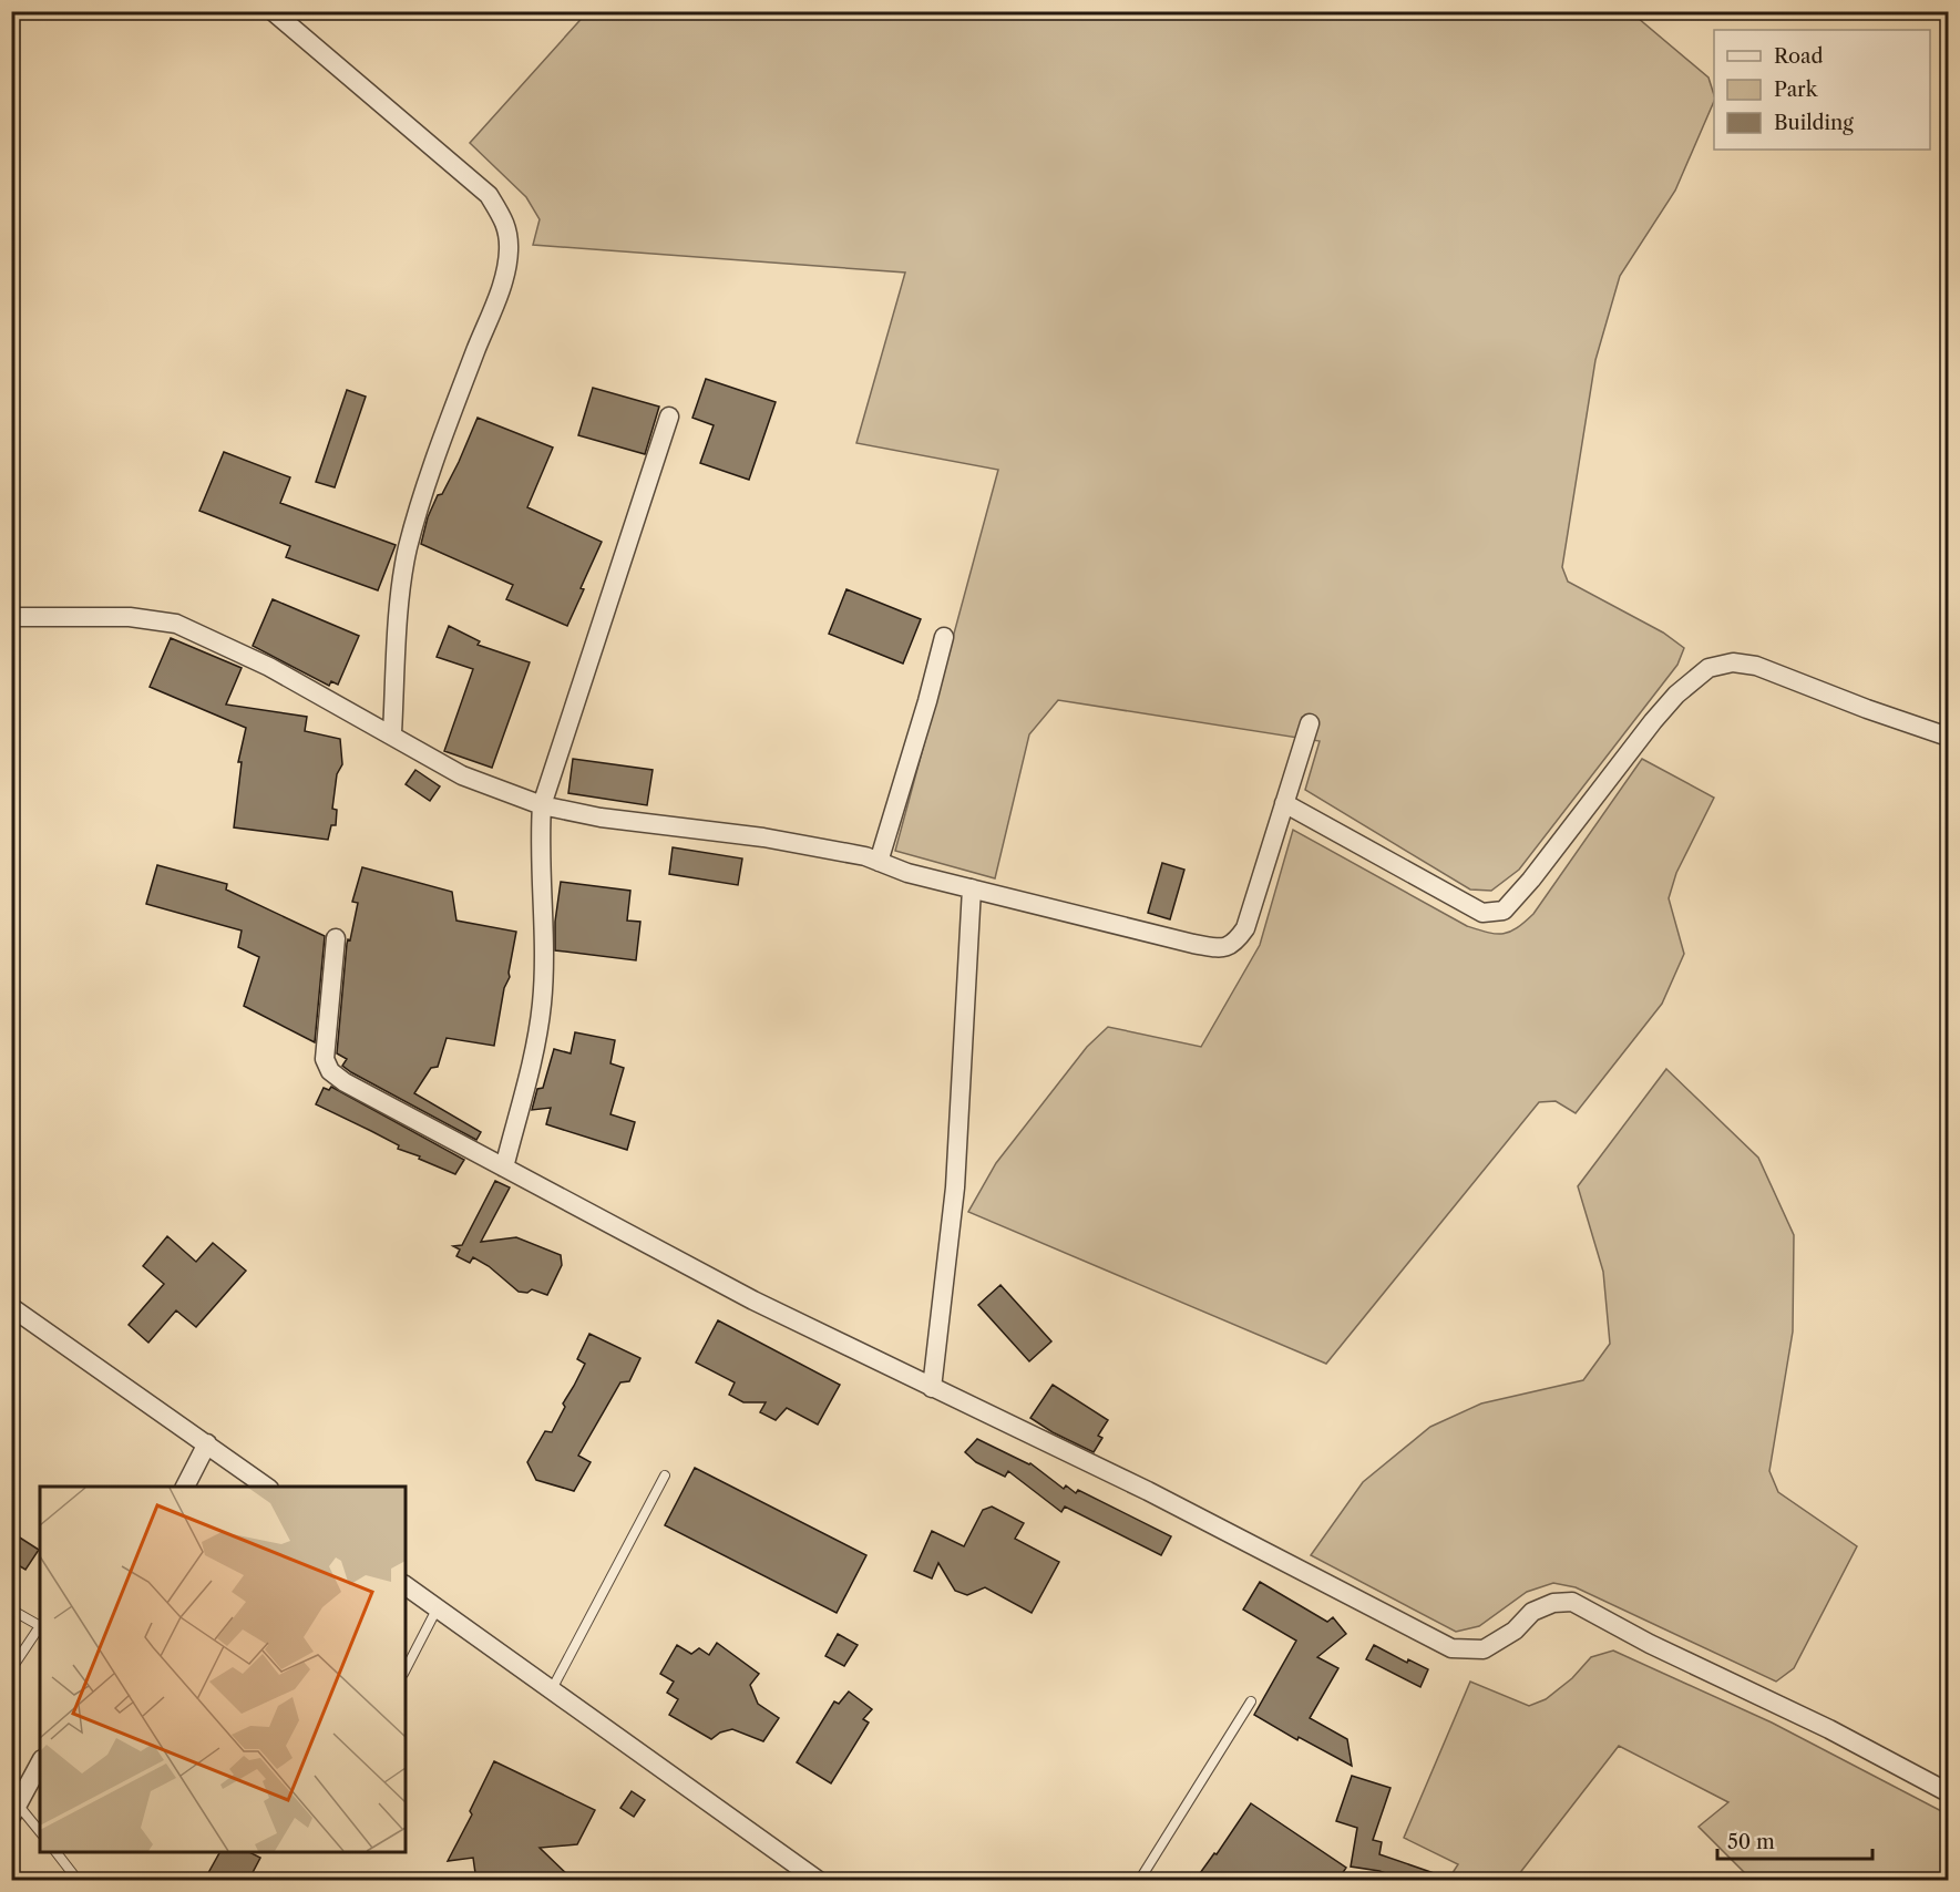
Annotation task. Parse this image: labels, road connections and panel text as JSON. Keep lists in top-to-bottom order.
{
  "legend": ["Road", "Park", "Building"],
  "scale_bar": "50 m"
}
